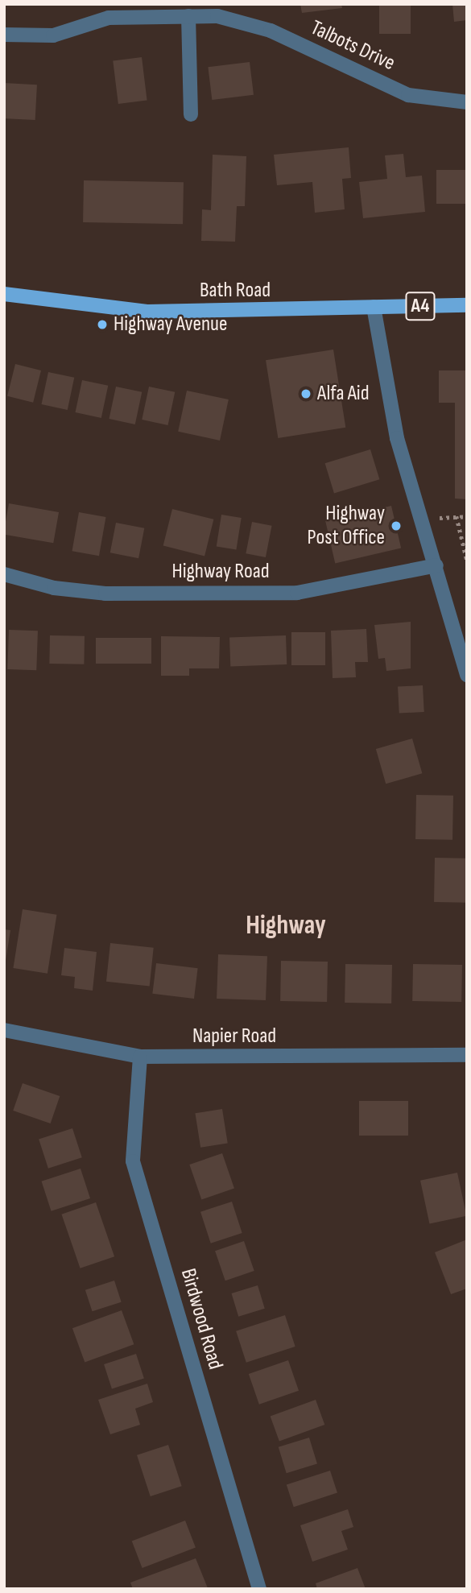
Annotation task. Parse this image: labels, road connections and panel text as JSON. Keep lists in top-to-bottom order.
{
  "streets": {
    "main road": ["Bath Road", "A4"],
    "street": [
      "Talbots Drive",
      "Highway Road",
      "Napier Road",
      "Birdwood Road"
    ]
  },
  "crossings": [
    ["Napier Road", "Birdwood Road"]
  ],
  "districts": ["Highway"],
  "places": ["Highway Avenue", "Alfa Aid", "Highway Post Office"]
}
